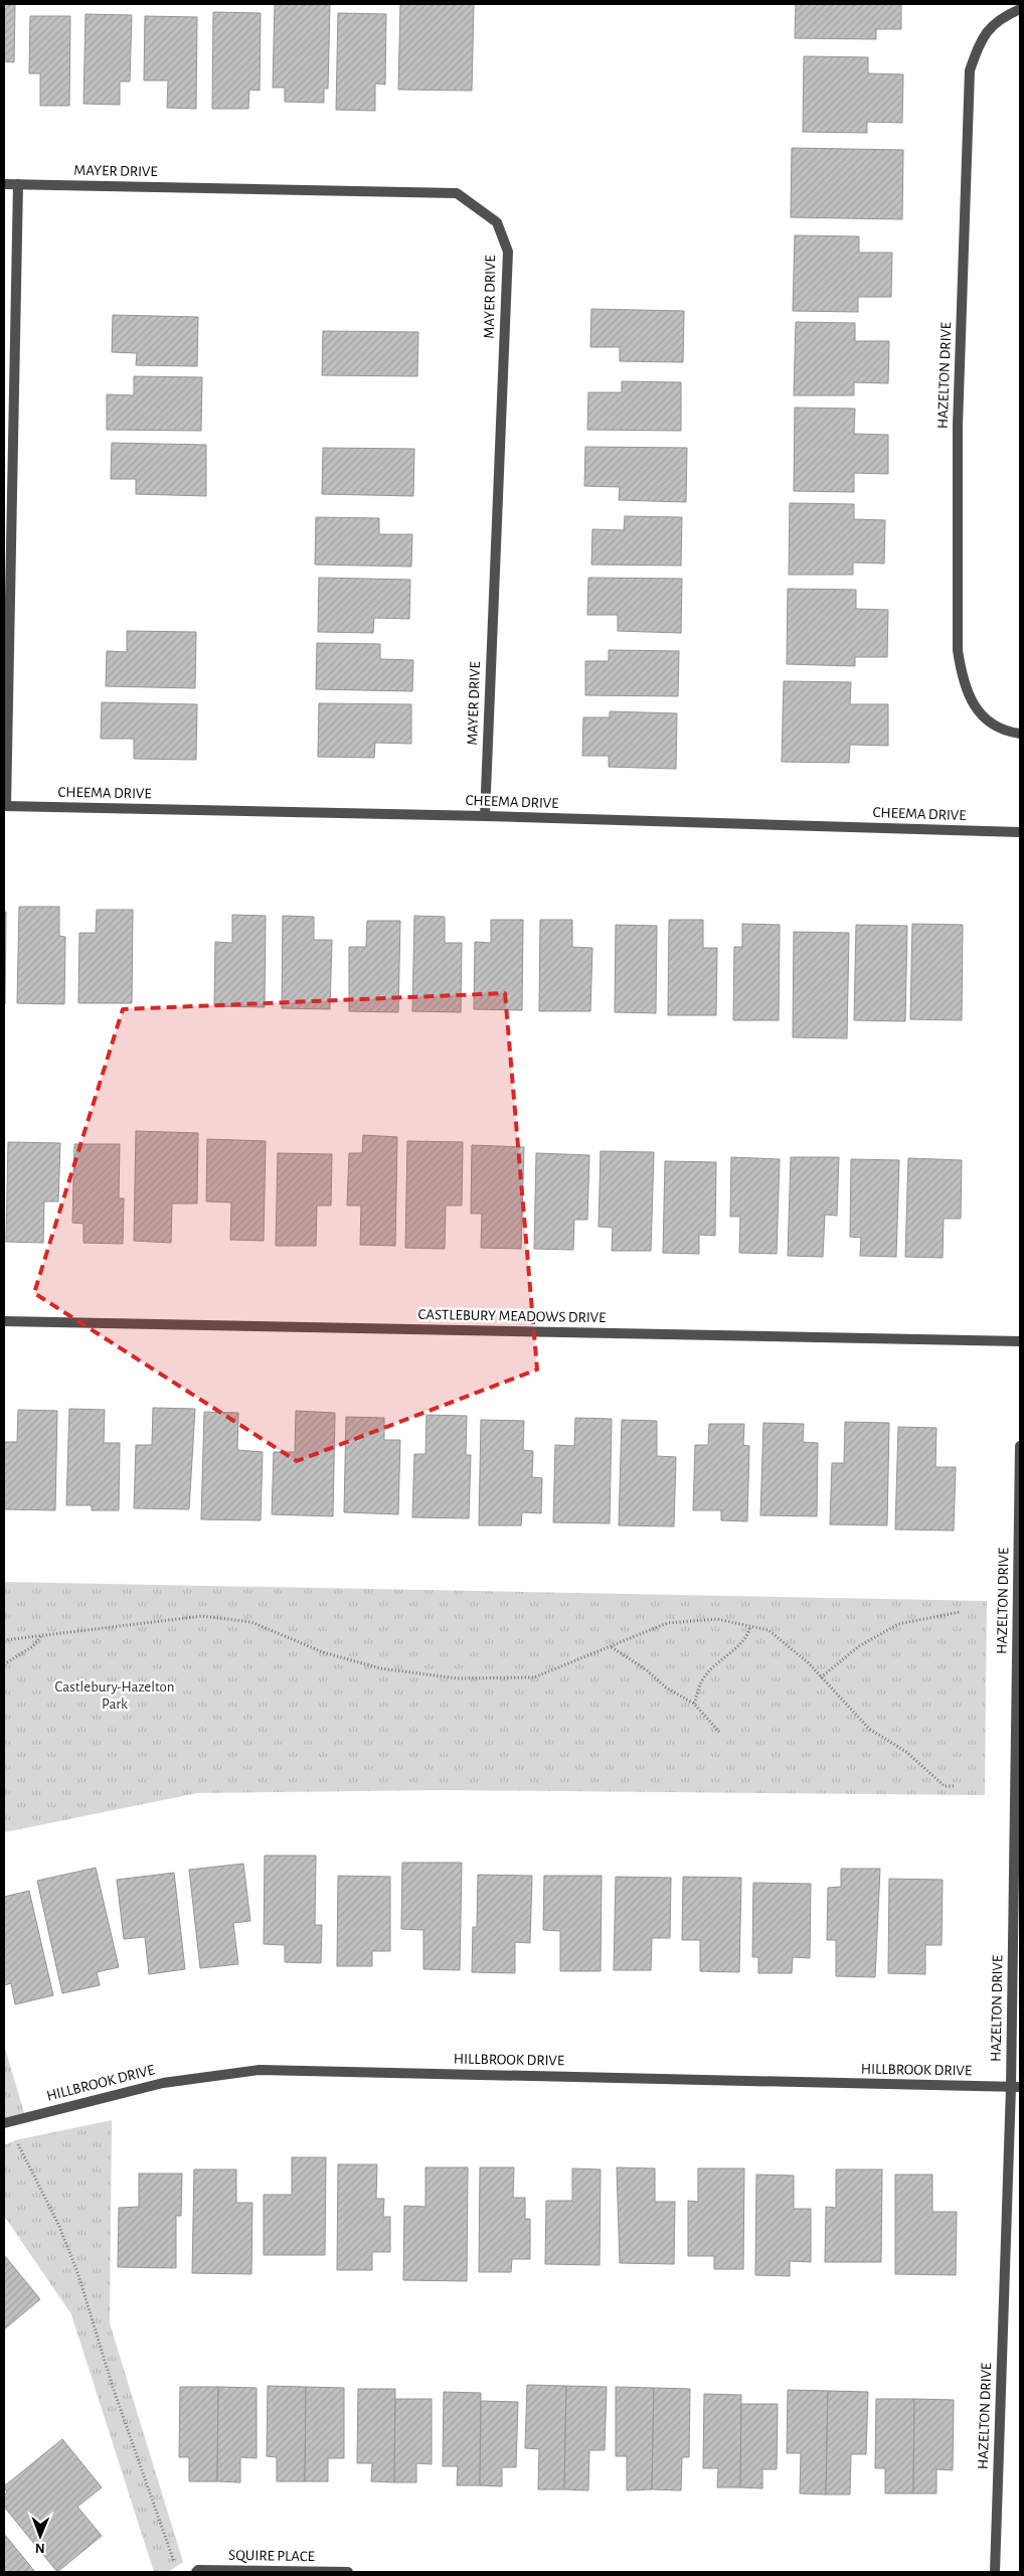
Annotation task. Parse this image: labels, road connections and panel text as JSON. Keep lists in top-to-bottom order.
{
  "streets": {
    "street": [
      "MAYER DRIVE",
      "HAZELTON DRIVE",
      "CHEEMA DRIVE",
      "CASTLEBURY MEADOWS DRIVE",
      "HILLBROOK DRIVE",
      "SQUIRE PLACE"
    ]
  },
  "crossings": [
    ["MAYER DRIVE", "CHEEMA DRIVE"],
    ["HAZELTON DRIVE", "HILLBROOK DRIVE"]
  ],
  "parks": ["Castlebury-Hazelton Park"],
  "north": "bottom"
}
